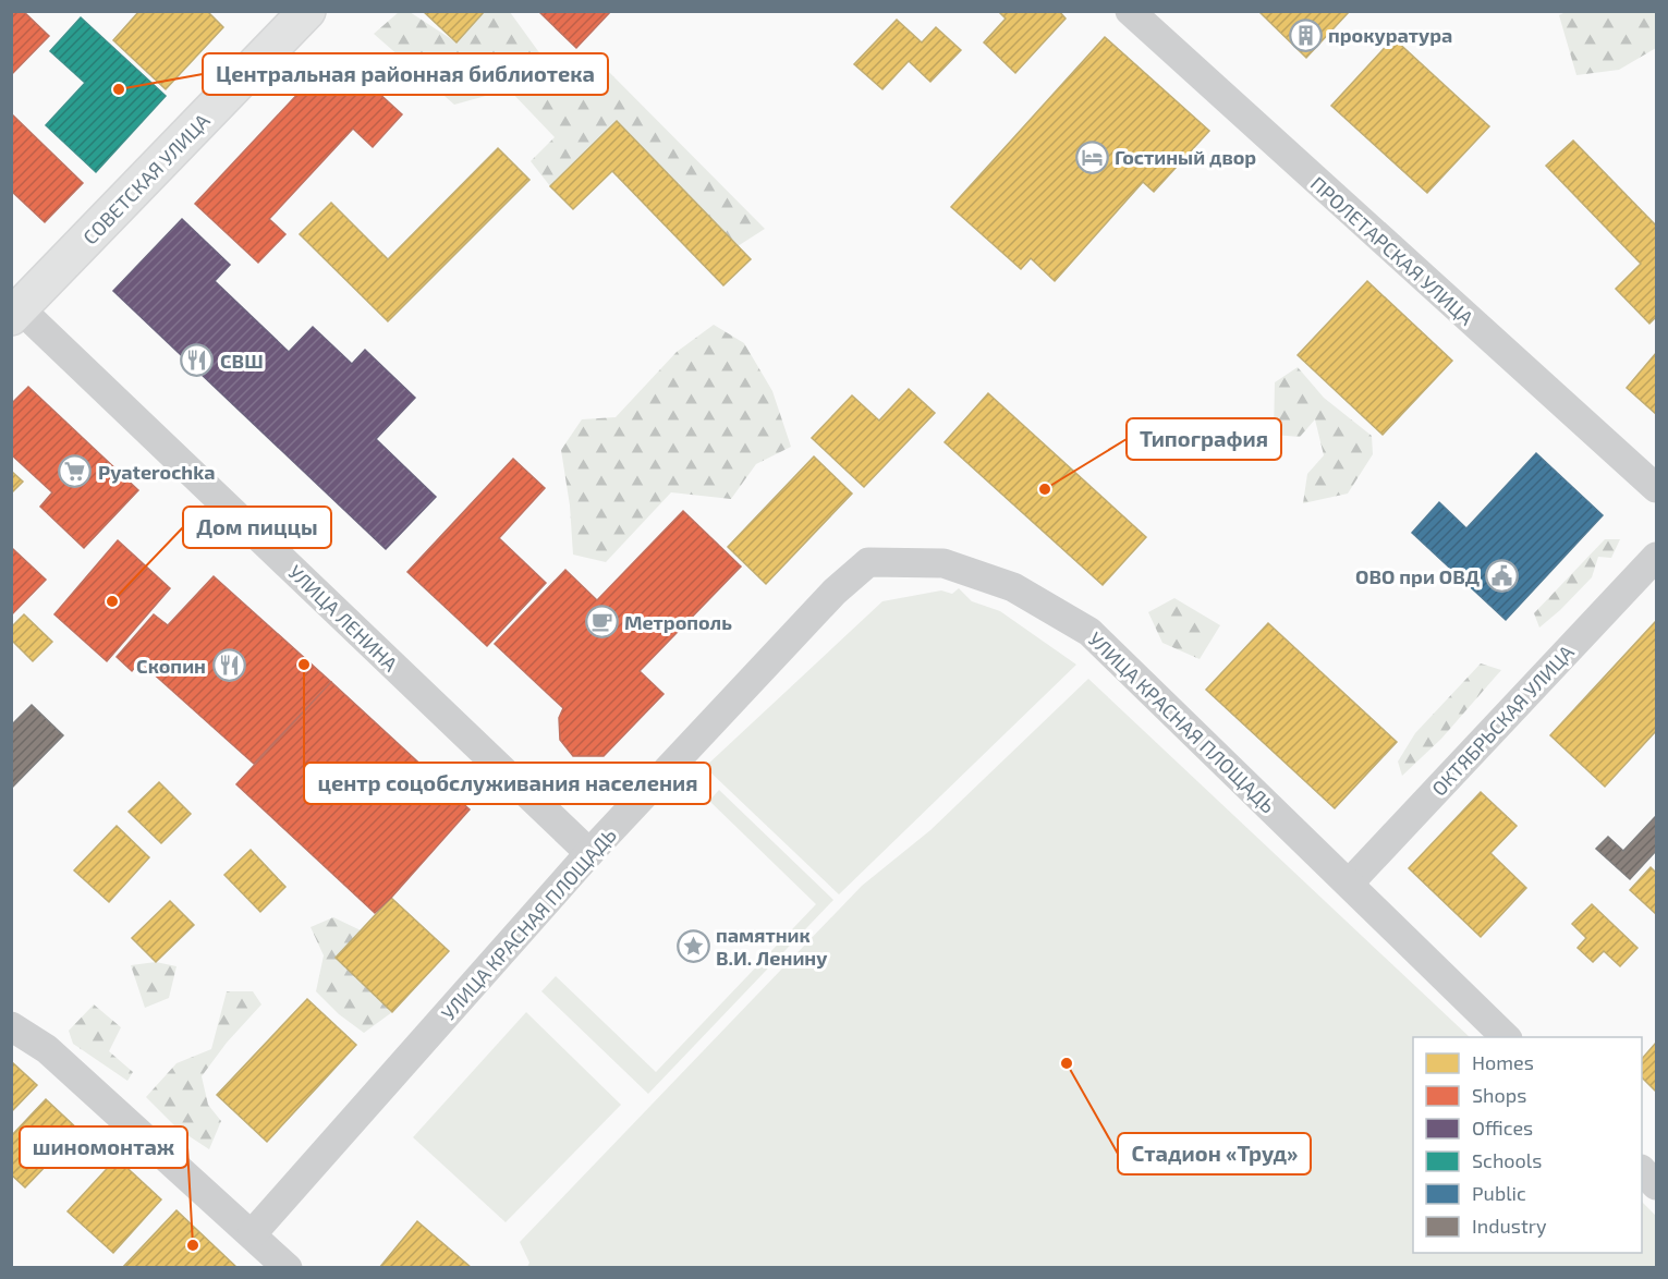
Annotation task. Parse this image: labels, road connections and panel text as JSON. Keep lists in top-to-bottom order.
{
  "streets": {
    "street": [
      "СОВЕТСКАЯ УЛИЦА",
      "ПРОЛЕТАРСКАЯ УЛИЦА",
      "УЛИЦА ЛЕНИНА",
      "ОКТЯБРЬСКАЯ УЛИЦА",
      "УЛИЦА КРАСНАЯ ПЛОЩАДЬ"
    ]
  },
  "crossings": [
    ["СОВЕТСКАЯ УЛИЦА", "УЛИЦА ЛЕНИНА"],
    ["УЛИЦА ЛЕНИНА", "УЛИЦА КРАСНАЯ ПЛОЩАДЬ"],
    ["ОКТЯБРЬСКАЯ УЛИЦА", "УЛИЦА КРАСНАЯ ПЛОЩАДЬ"]
  ],
  "places": {
    "building": ["прокуратура"],
    "other": [
      "Центральная районная библиотека",
      "Типография",
      "Дом пиццы",
      "центр соцобслуживания населения",
      "Стадион «Труд»",
      "шиномонтаж"
    ],
    "hotel": ["Гостиный двор"],
    "restaurant": ["СВШ", "Скопин"],
    "supermarket": ["Pyaterochka"],
    "public building": ["ОВО при ОВД"],
    "cafe": ["Метрополь"],
    "place": ["памятник В.И. Ленину"]
  },
  "legend": [
    "Homes",
    "Shops",
    "Offices",
    "Schools",
    "Public",
    "Industry"
  ]
}
